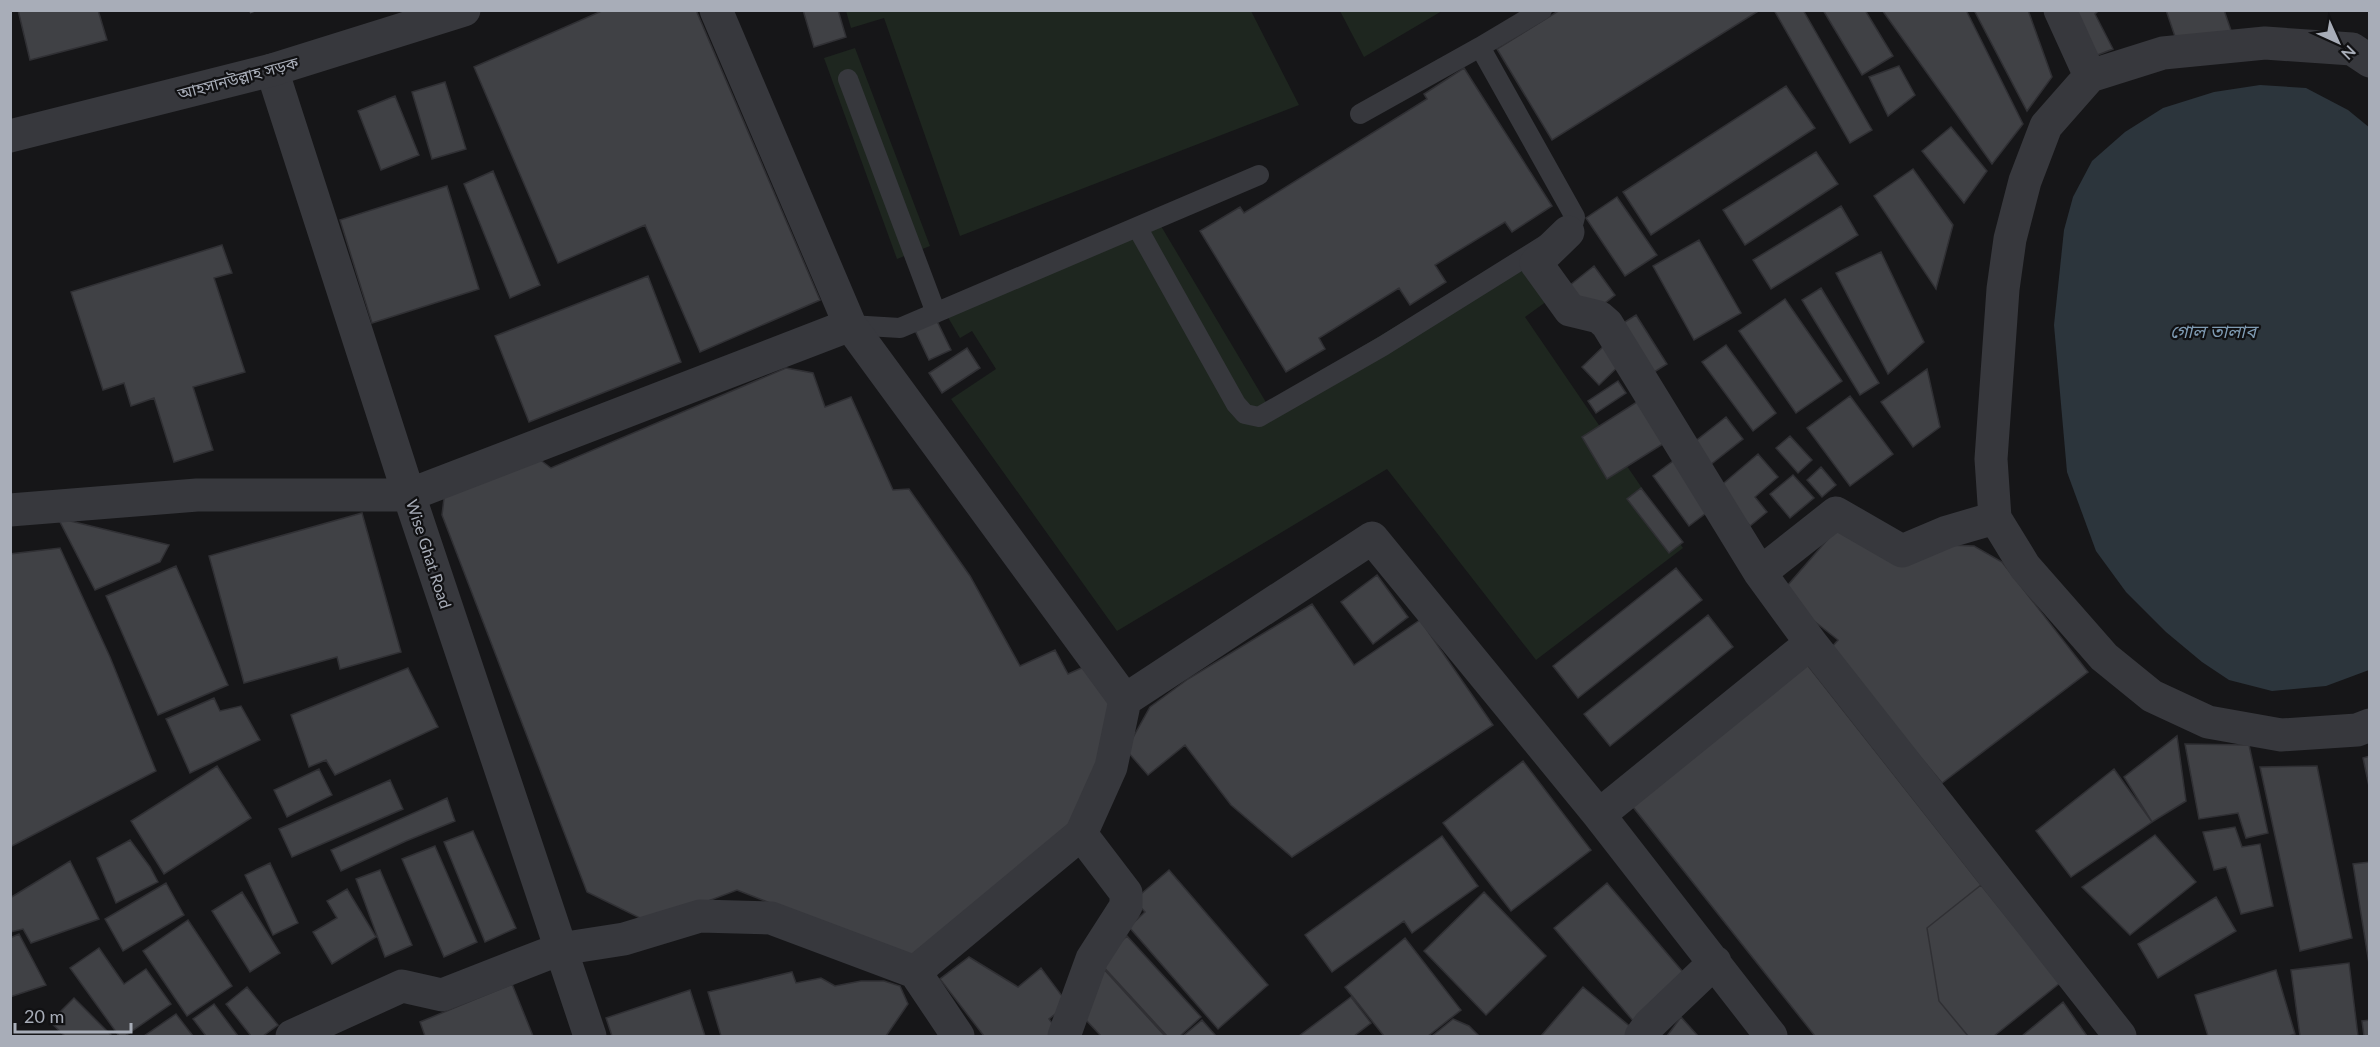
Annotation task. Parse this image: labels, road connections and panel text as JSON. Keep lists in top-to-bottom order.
{
  "streets": {
    "street": ["আহসানউল্লাহ সড়ক", "Wise Ghat Road"]
  },
  "crossings": [
    ["আহসানউল্লাহ সড়ক", "Wise Ghat Road"]
  ],
  "water": ["গোল তালাব"],
  "scale_bar": "20 m",
  "north": "bottom right"
}
